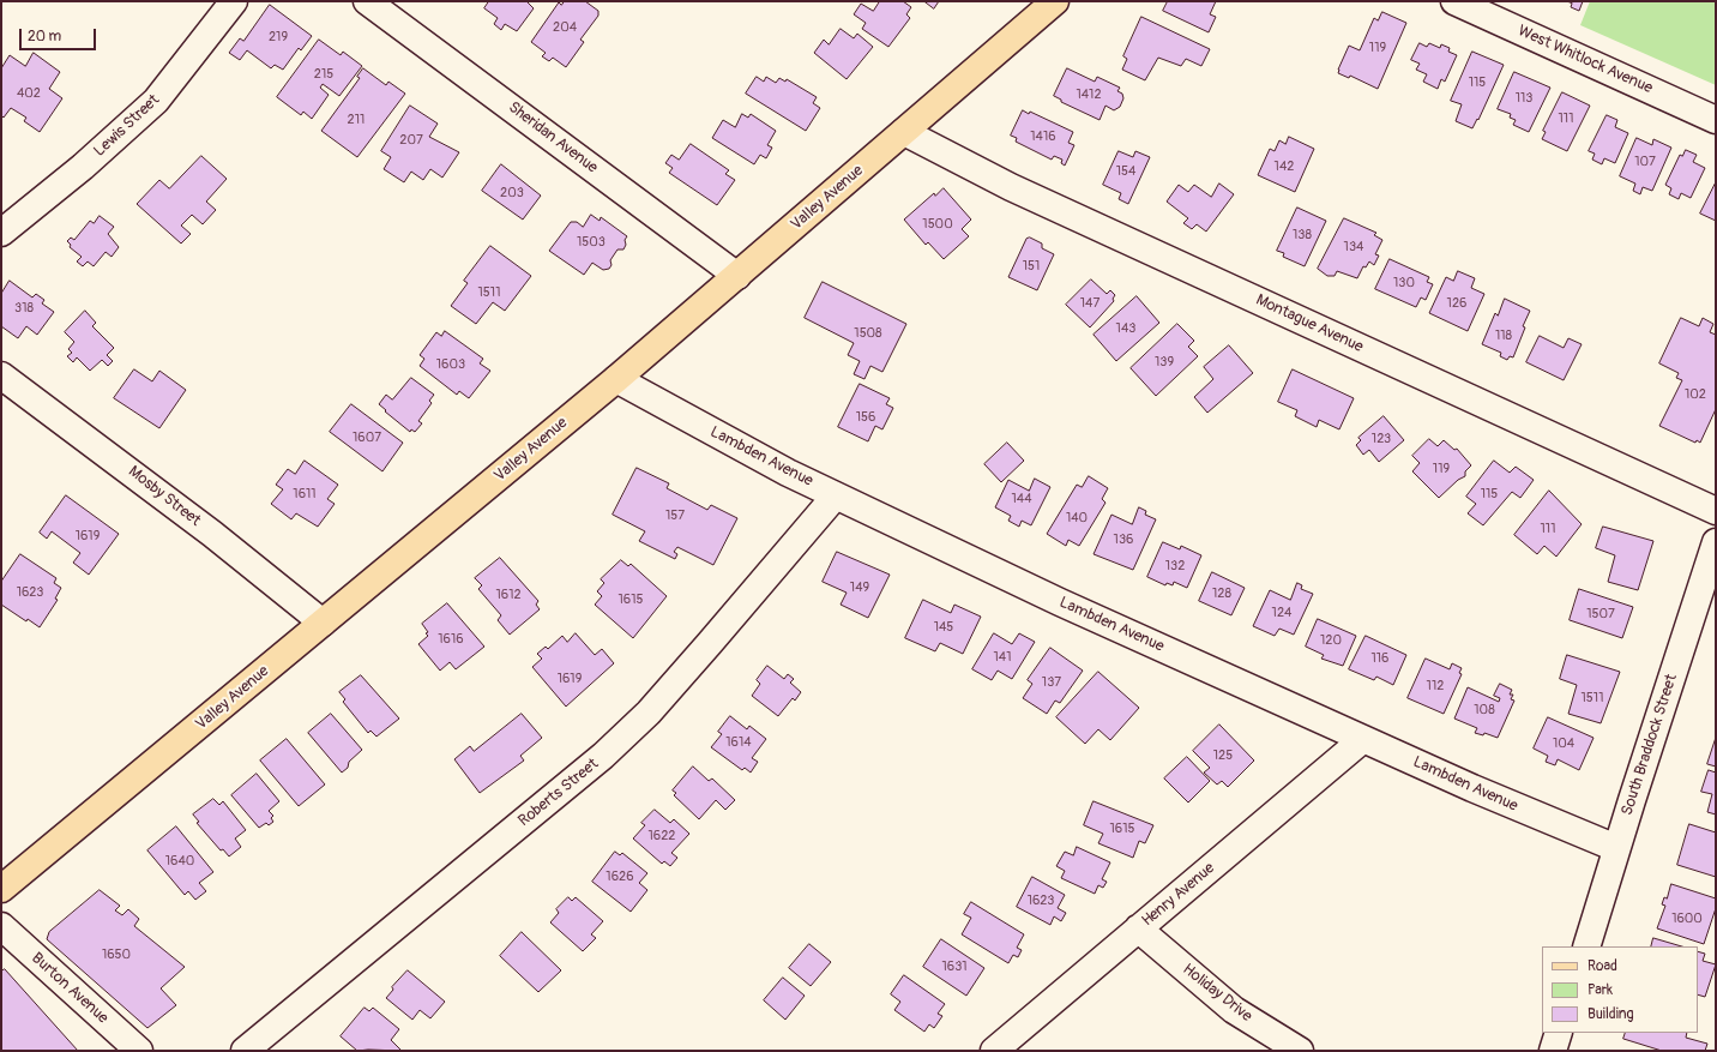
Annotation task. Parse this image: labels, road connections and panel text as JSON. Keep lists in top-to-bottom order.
{
  "streets": {
    "main road": ["Valley Avenue"],
    "street": [
      "West Whitlock Avenue",
      "Lewis Street",
      "Sheridan Avenue",
      "Montague Avenue",
      "Lambden Avenue",
      "Mosby Street",
      "South Braddock Street",
      "Roberts Street",
      "Henry Avenue",
      "Burton Avenue",
      "Holiday Drive"
    ]
  },
  "crossings": [
    ["Sheridan Avenue", "Valley Avenue"],
    ["Valley Avenue", "Montague Avenue"],
    ["Valley Avenue", "Lambden Avenue"],
    ["Valley Avenue", "Mosby Street"],
    ["Lambden Avenue", "South Braddock Street"],
    ["Lambden Avenue", "Roberts Street"],
    ["Lambden Avenue", "Henry Avenue"],
    ["Henry Avenue", "Holiday Drive"]
  ],
  "house_numbers": [
    "204",
    "219",
    "119",
    "215",
    "115",
    "402",
    "1412",
    "113",
    "111",
    "211",
    "1416",
    "207",
    "107",
    "142",
    "154",
    "203",
    "1500",
    "138",
    "1503",
    "134",
    "151",
    "130",
    "1511",
    "147",
    "126",
    "318",
    "143",
    "1508",
    "118",
    "139",
    "1603",
    "102",
    "156",
    "1607",
    "123",
    "119",
    "1611",
    "115",
    "144",
    "157",
    "140",
    "111",
    "1619",
    "136",
    "132",
    "149",
    "1623",
    "128",
    "1612",
    "1615",
    "124",
    "1507",
    "145",
    "1616",
    "120",
    "141",
    "116",
    "1619",
    "137",
    "112",
    "1511",
    "108",
    "1614",
    "104",
    "125",
    "1615",
    "1622",
    "1640",
    "1626",
    "1623",
    "1600",
    "1650",
    "1631"
  ],
  "legend": ["Road", "Park", "Building"],
  "scale_bar": "20 m"
}
